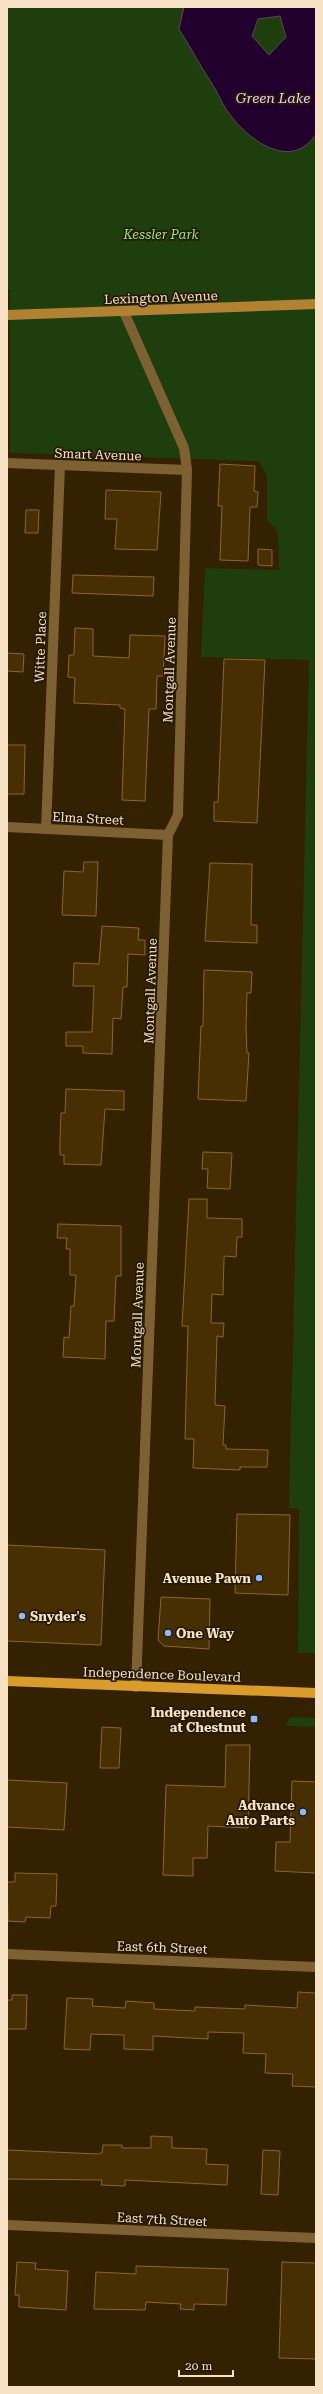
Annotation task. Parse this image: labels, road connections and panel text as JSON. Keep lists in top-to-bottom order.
{
  "streets": {
    "main road": ["Independence Boulevard"],
    "street": [
      "Lexington Avenue",
      "Smart Avenue",
      "Witte Place",
      "Montgall Avenue",
      "Elma Street",
      "East 6th Street",
      "East 7th Street"
    ]
  },
  "crossings": [
    ["Lexington Avenue", "Montgall Avenue"],
    ["Smart Avenue", "Witte Place"],
    ["Smart Avenue", "Montgall Avenue"],
    ["Witte Place", "Elma Street"],
    ["Montgall Avenue", "Elma Street"],
    ["Montgall Avenue", "Independence Boulevard"]
  ],
  "water": ["Green Lake"],
  "parks": ["Kessler Park"],
  "places": {
    "other": [
      "Avenue Pawn",
      "Snyder's",
      "One Way",
      "Advance Auto Parts"
    ],
    "transit": ["Independence at Chestnut"]
  },
  "scale_bar": "20 m"
}
